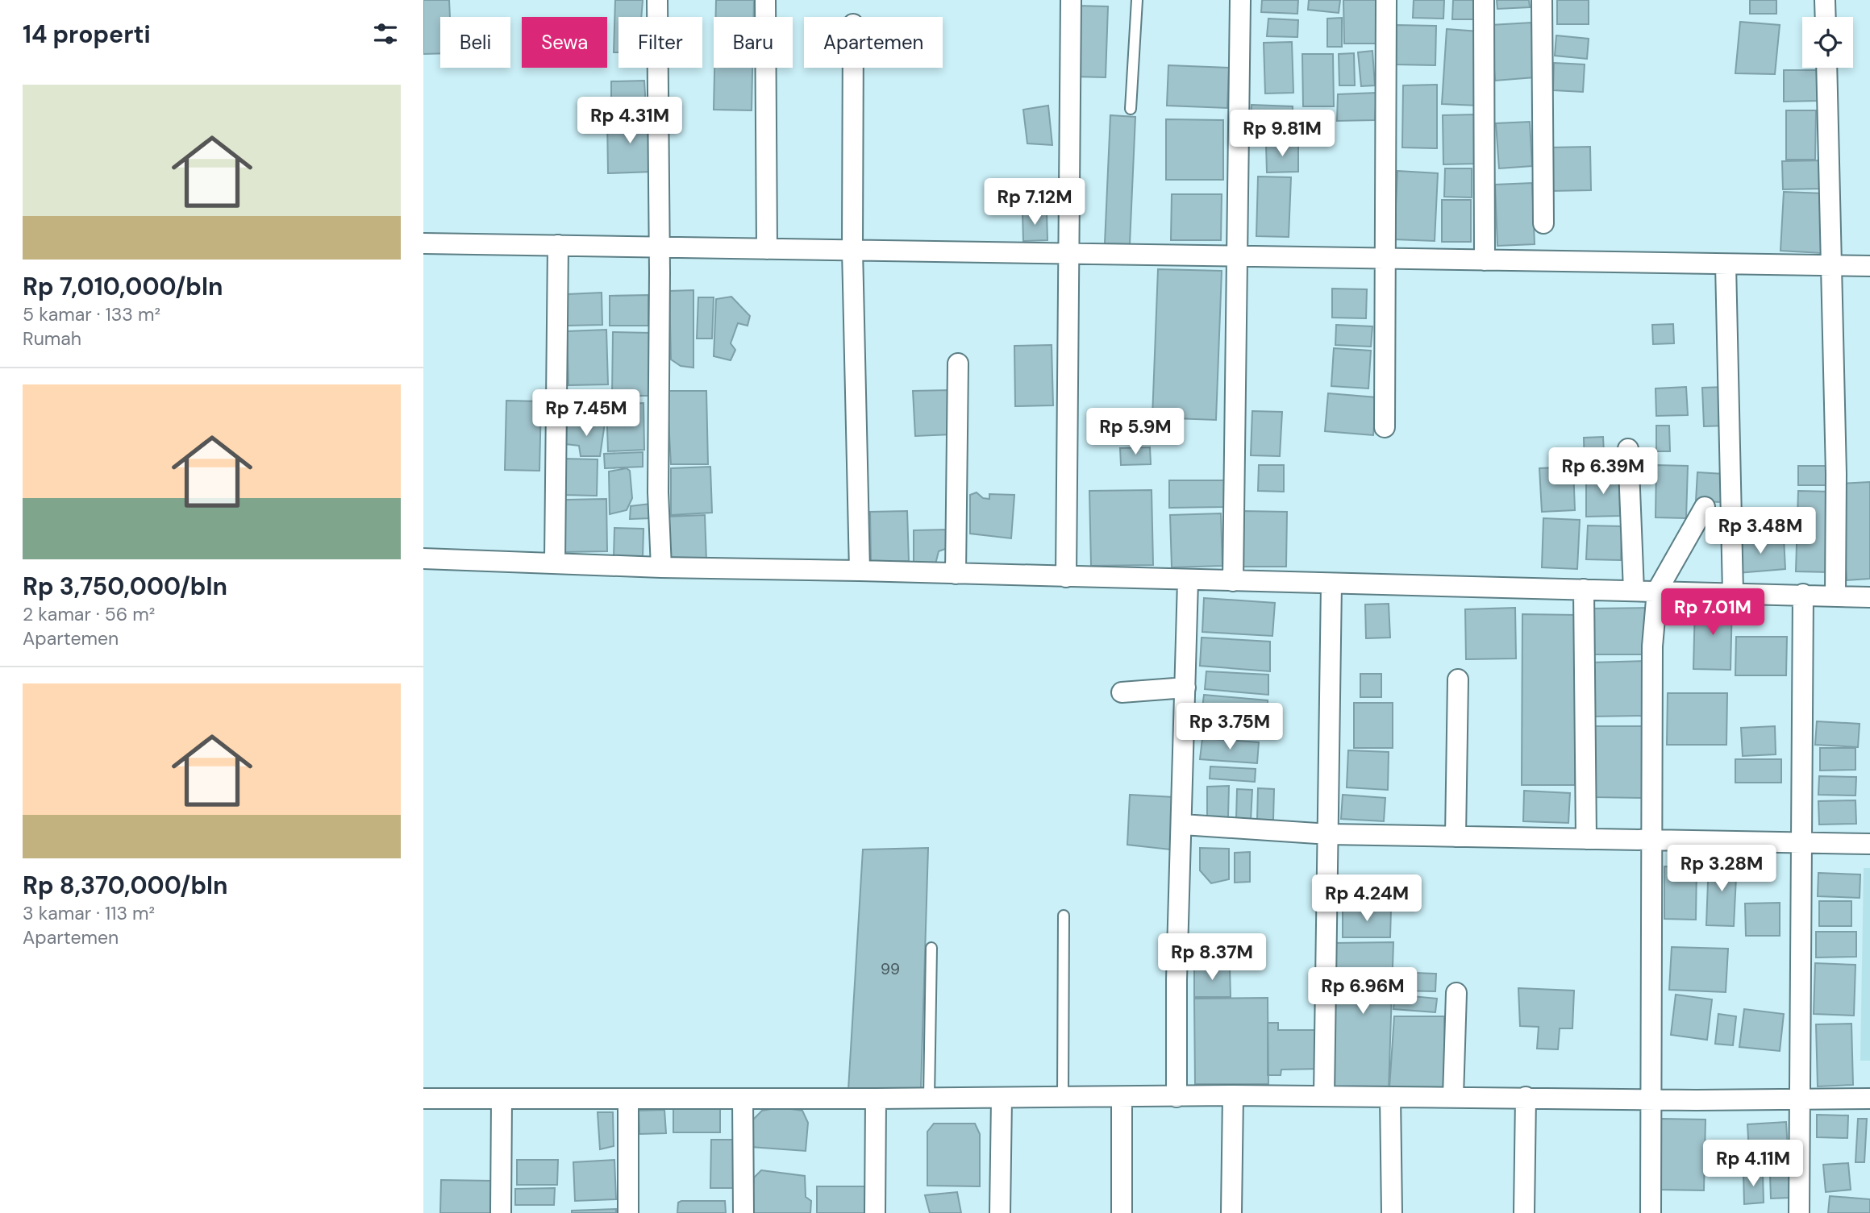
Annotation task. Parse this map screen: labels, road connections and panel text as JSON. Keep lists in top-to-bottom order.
{
  "house_numbers": ["99"],
  "page": {
    "heading": "14 properti",
    "chip": [
      "Beli",
      "Sewa",
      "Filter",
      "Baru",
      "Apartemen"
    ],
    "list": [
      {
        "name": "Rp 7,010,000/bln",
        "note": "5 kamar · 133 m² · Rumah"
      },
      {
        "name": "Rp 3,750,000/bln",
        "note": "2 kamar · 56 m² · Apartemen"
      },
      {
        "name": "Rp 8,370,000/bln",
        "note": "3 kamar · 113 m² · Apartemen"
      }
    ],
    "price": [
      "Rp 4.31M",
      "Rp 9.81M",
      "Rp 7.12M",
      "Rp 7.45M",
      "Rp 5.9M",
      "Rp 6.39M",
      "Rp 3.48M",
      "Rp 7.01M",
      "Rp 3.75M",
      "Rp 3.28M",
      "Rp 4.24M",
      "Rp 8.37M",
      "Rp 6.96M",
      "Rp 4.11M"
    ]
  }
}
